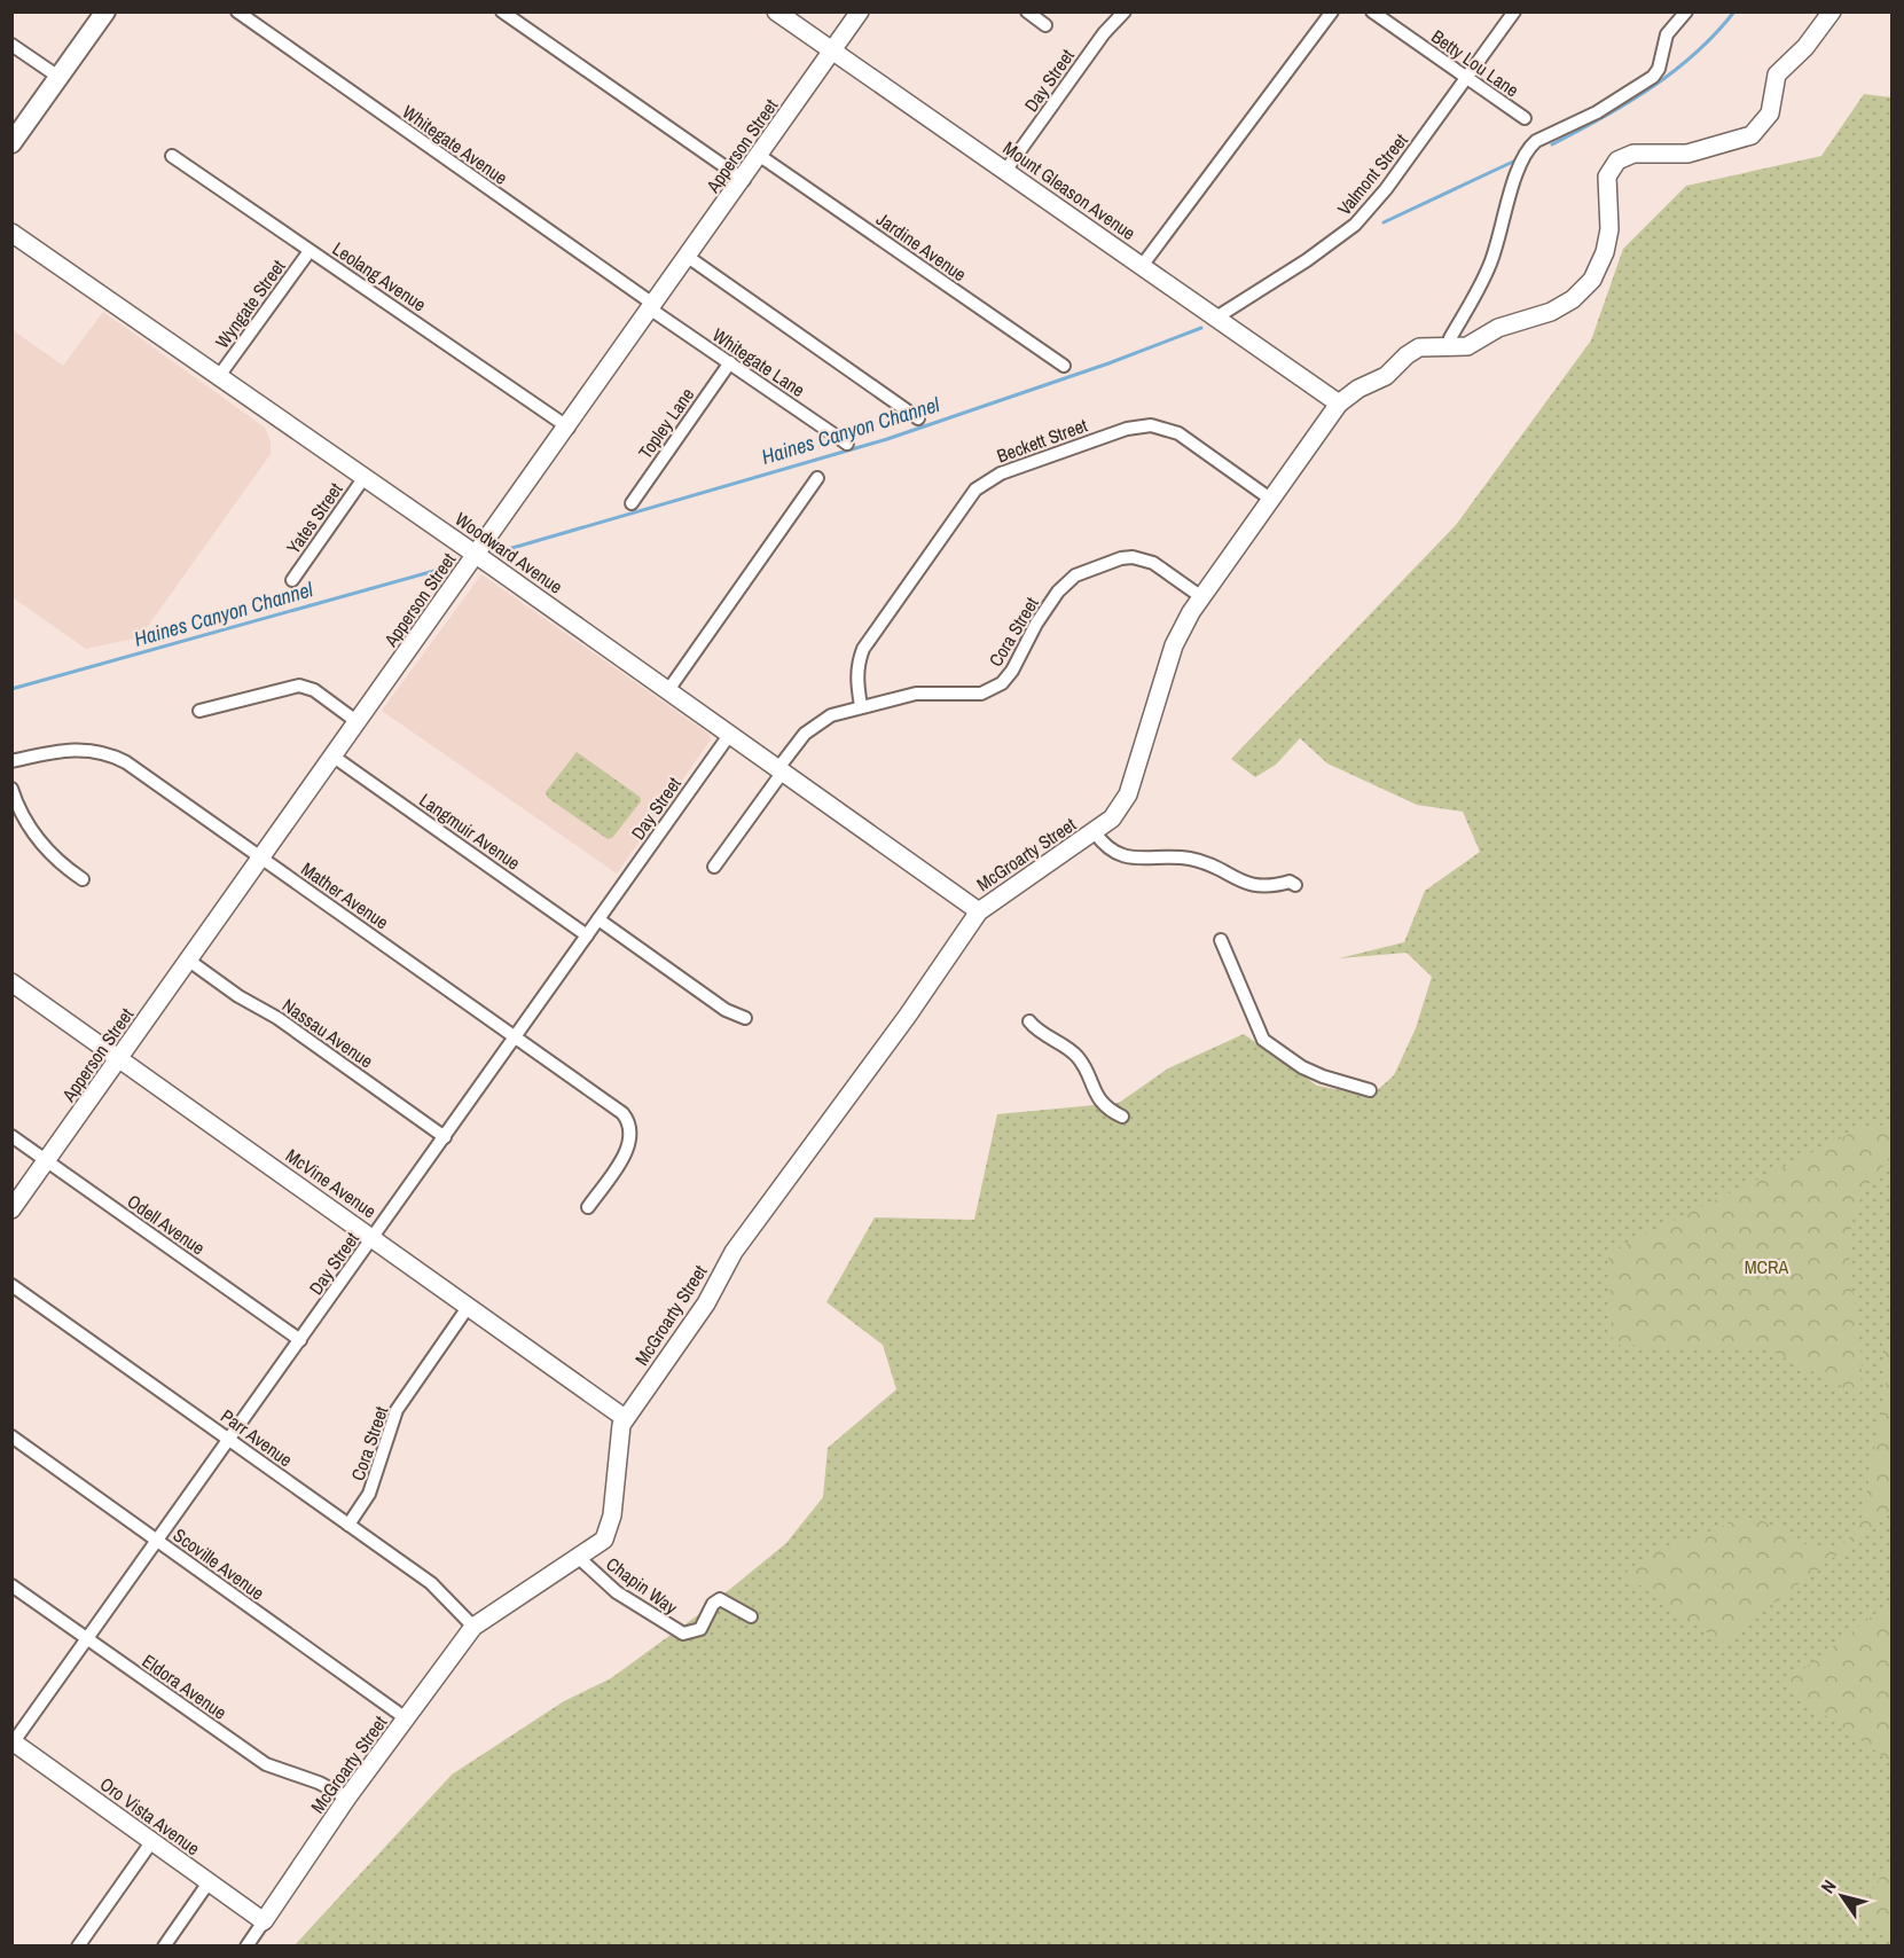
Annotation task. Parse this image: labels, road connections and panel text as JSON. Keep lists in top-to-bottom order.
{
  "streets": {
    "street": [
      "Betty Lou Lane",
      "Day Street",
      "Whitegate Avenue",
      "Apperson Street",
      "Valmont Street",
      "Mount Gleason Avenue",
      "Jardine Avenue",
      "Leolang Avenue",
      "Wyngate Street",
      "Whitegate Lane",
      "Topley Lane",
      "Beckett Street",
      "Yates Street",
      "Woodward Avenue",
      "Cora Street",
      "Langmuir Avenue",
      "McGroarty Street",
      "Mather Avenue",
      "Nassau Avenue",
      "McVine Avenue",
      "Odell Avenue",
      "Parr Avenue",
      "Scoville Avenue",
      "Chapin Way",
      "Eldora Avenue",
      "Oro Vista Avenue"
    ]
  },
  "crossings": [
    ["Betty Lou Lane", "Valmont Street"],
    ["Day Street", "Mount Gleason Avenue"],
    ["Day Street", "Woodward Avenue"],
    ["Day Street", "Langmuir Avenue"],
    ["Day Street", "Mather Avenue"],
    ["Day Street", "Nassau Avenue"],
    ["Day Street", "McVine Avenue"],
    ["Day Street", "Odell Avenue"],
    ["Day Street", "Parr Avenue"],
    ["Day Street", "Scoville Avenue"],
    ["Day Street", "Eldora Avenue"],
    ["Day Street", "Oro Vista Avenue"],
    ["Whitegate Avenue", "Apperson Street"],
    ["Whitegate Avenue", "Whitegate Lane"],
    ["Apperson Street", "Mount Gleason Avenue"],
    ["Apperson Street", "Jardine Avenue"],
    ["Apperson Street", "Leolang Avenue"],
    ["Apperson Street", "Whitegate Lane"],
    ["Apperson Street", "Woodward Avenue"],
    ["Apperson Street", "Langmuir Avenue"],
    ["Apperson Street", "Mather Avenue"],
    ["Apperson Street", "Nassau Avenue"],
    ["Apperson Street", "McVine Avenue"],
    ["Apperson Street", "Odell Avenue"],
    ["Valmont Street", "Mount Gleason Avenue"],
    ["Mount Gleason Avenue", "McGroarty Street"],
    ["Leolang Avenue", "Wyngate Street"],
    ["Wyngate Street", "Woodward Avenue"],
    ["Whitegate Lane", "Topley Lane"],
    ["Beckett Street", "Cora Street"],
    ["Beckett Street", "McGroarty Street"],
    ["Yates Street", "Woodward Avenue"],
    ["Woodward Avenue", "Cora Street"],
    ["Woodward Avenue", "McGroarty Street"],
    ["Cora Street", "McGroarty Street"],
    ["Cora Street", "McVine Avenue"],
    ["Cora Street", "Parr Avenue"],
    ["McGroarty Street", "McVine Avenue"],
    ["McGroarty Street", "Parr Avenue"],
    ["McGroarty Street", "Scoville Avenue"],
    ["McGroarty Street", "Chapin Way"],
    ["McGroarty Street", "Eldora Avenue"],
    ["McGroarty Street", "Oro Vista Avenue"]
  ],
  "water": ["Haines Canyon Channel"],
  "parks": ["MCRA"],
  "north": "top left"
}
